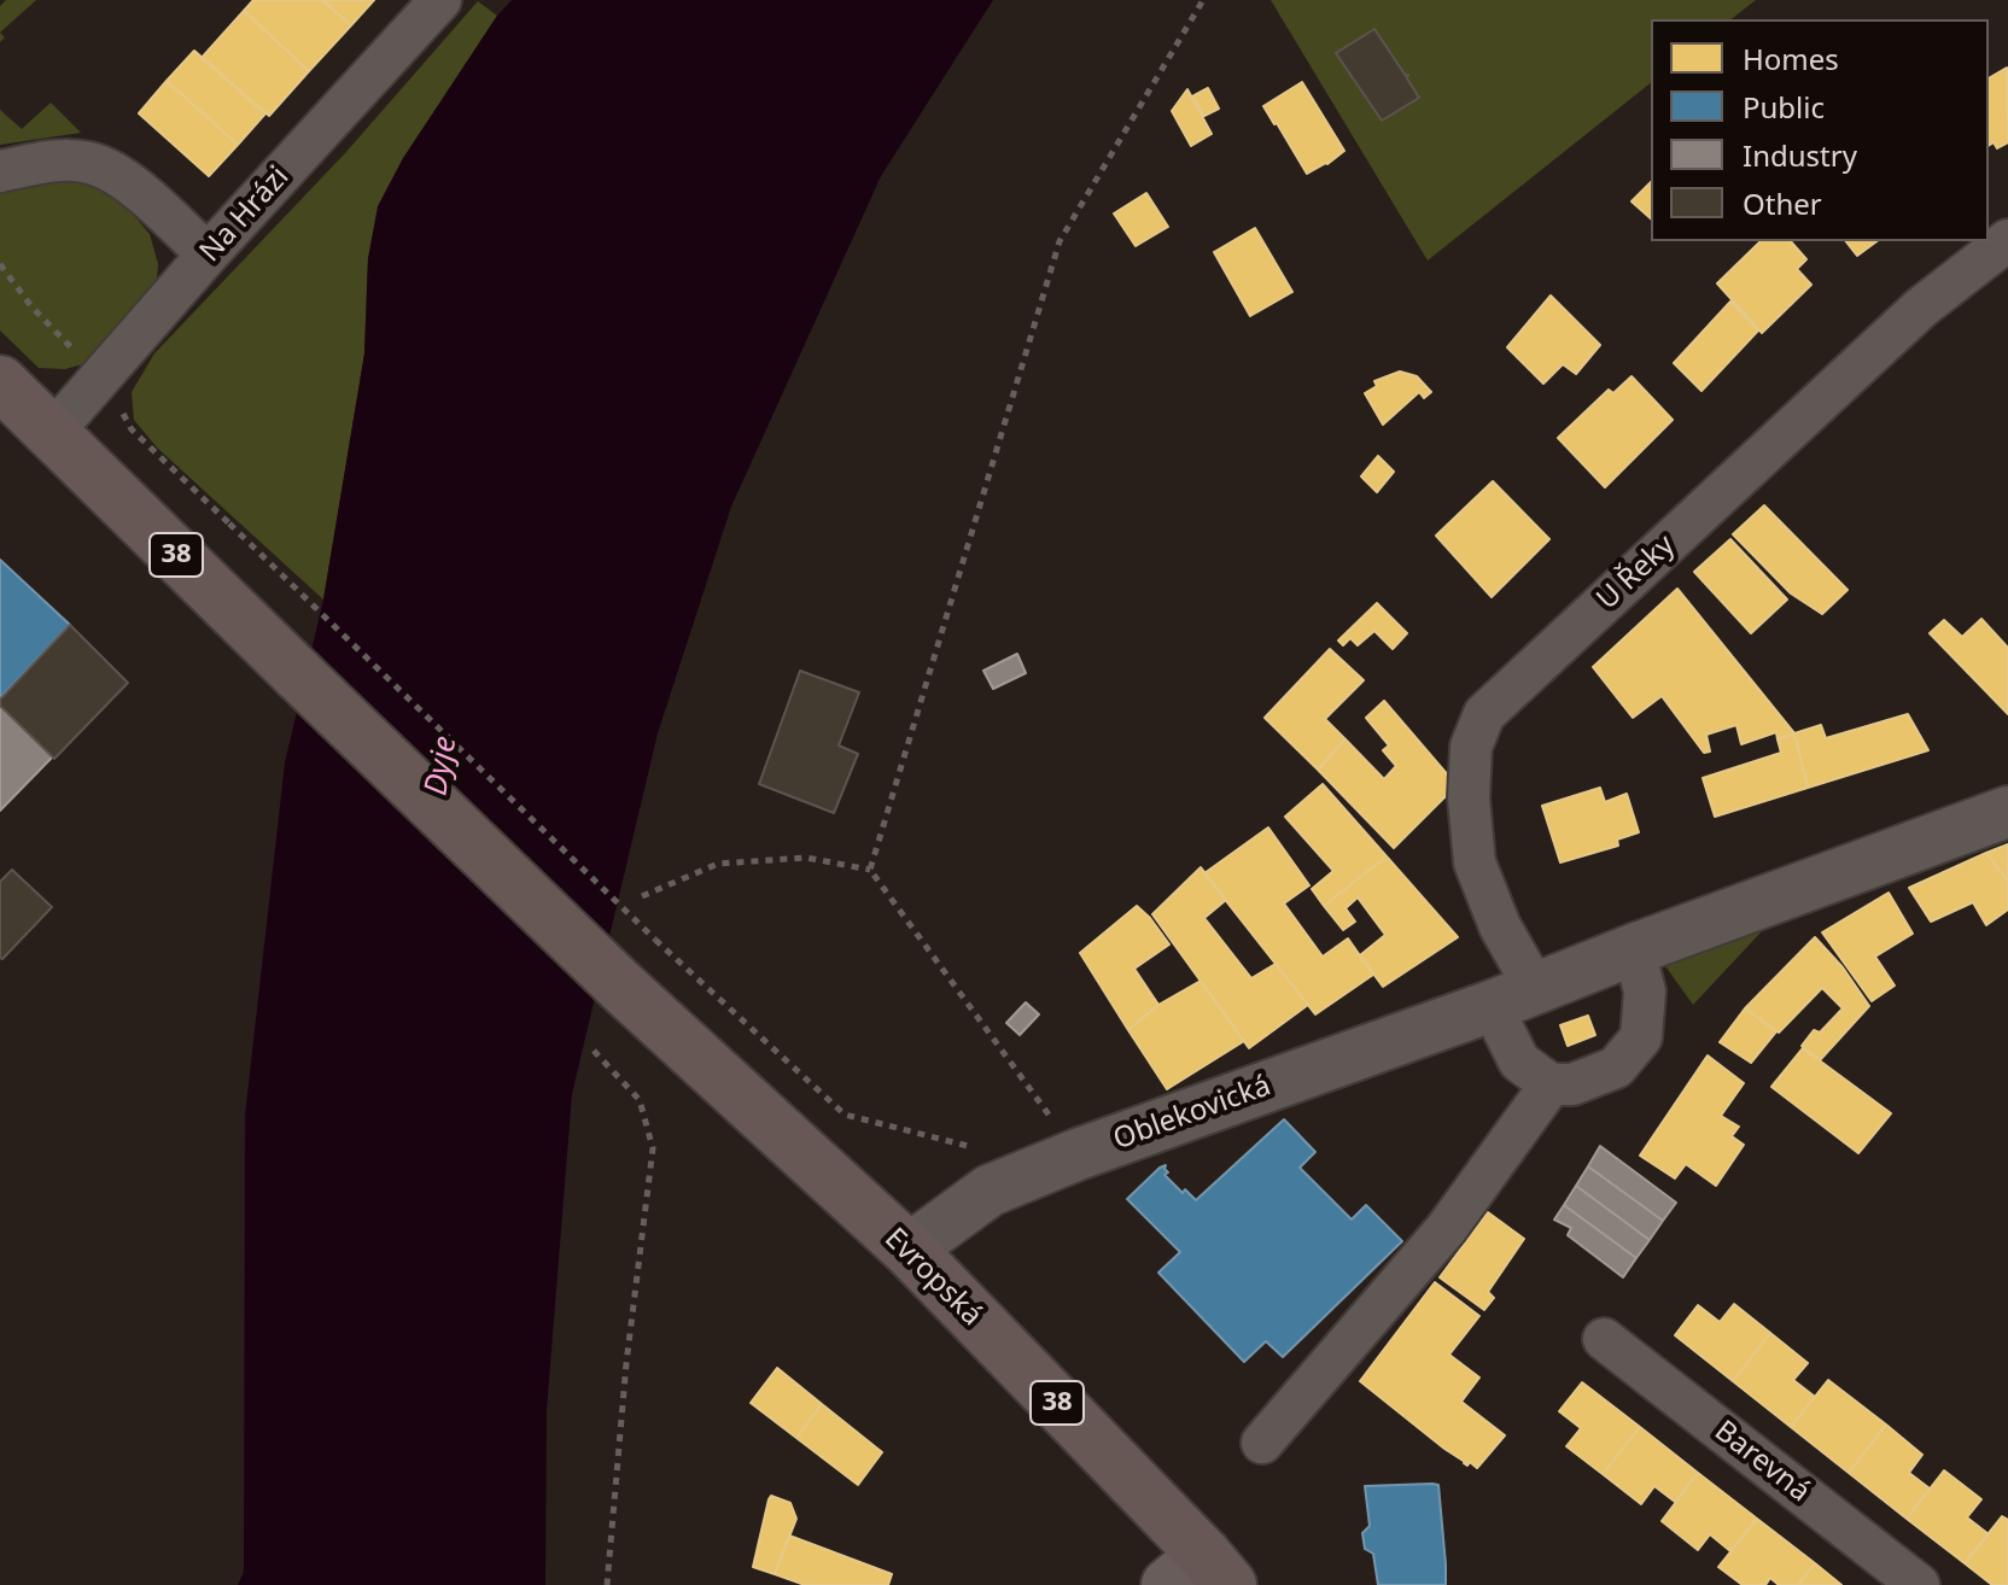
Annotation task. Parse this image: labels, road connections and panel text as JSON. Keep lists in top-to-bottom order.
{
  "streets": {
    "main road": ["38", "Evropská"],
    "street": [
      "Na Hrázi",
      "U Řeky",
      "Oblekovická",
      "Barevná"
    ]
  },
  "crossings": [
    ["Na Hrázi", "38"],
    ["Na Hrázi", "Evropská"],
    ["38", "Evropská"],
    ["U Řeky", "Oblekovická"],
    ["Oblekovická", "Evropská"]
  ],
  "water": ["Dyje"],
  "legend": [
    "Homes",
    "Public",
    "Industry",
    "Other"
  ]
}
